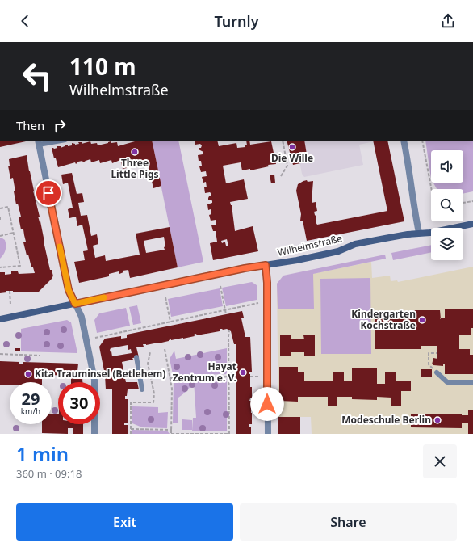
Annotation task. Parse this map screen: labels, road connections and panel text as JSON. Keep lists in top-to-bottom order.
{
  "streets": {
    "main road": ["Wilhelmstraße"]
  },
  "places": [
    "Die Wille",
    "Three Little Pigs",
    "Kindergarten Kochstraße",
    "Hayat Zentrum e. V.",
    "Kita Trauminsel (Betlehem)",
    "Modeschule Berlin"
  ],
  "page": {
    "header": "Turnly",
    "turn": ["110 m", "Wilhelmstraße"],
    "then": "Then",
    "speed": "29 km/h",
    "limit": "30",
    "heading": ["1 min", "360 m · 09:18"],
    "buttons": ["Exit", "Share"]
  }
}
